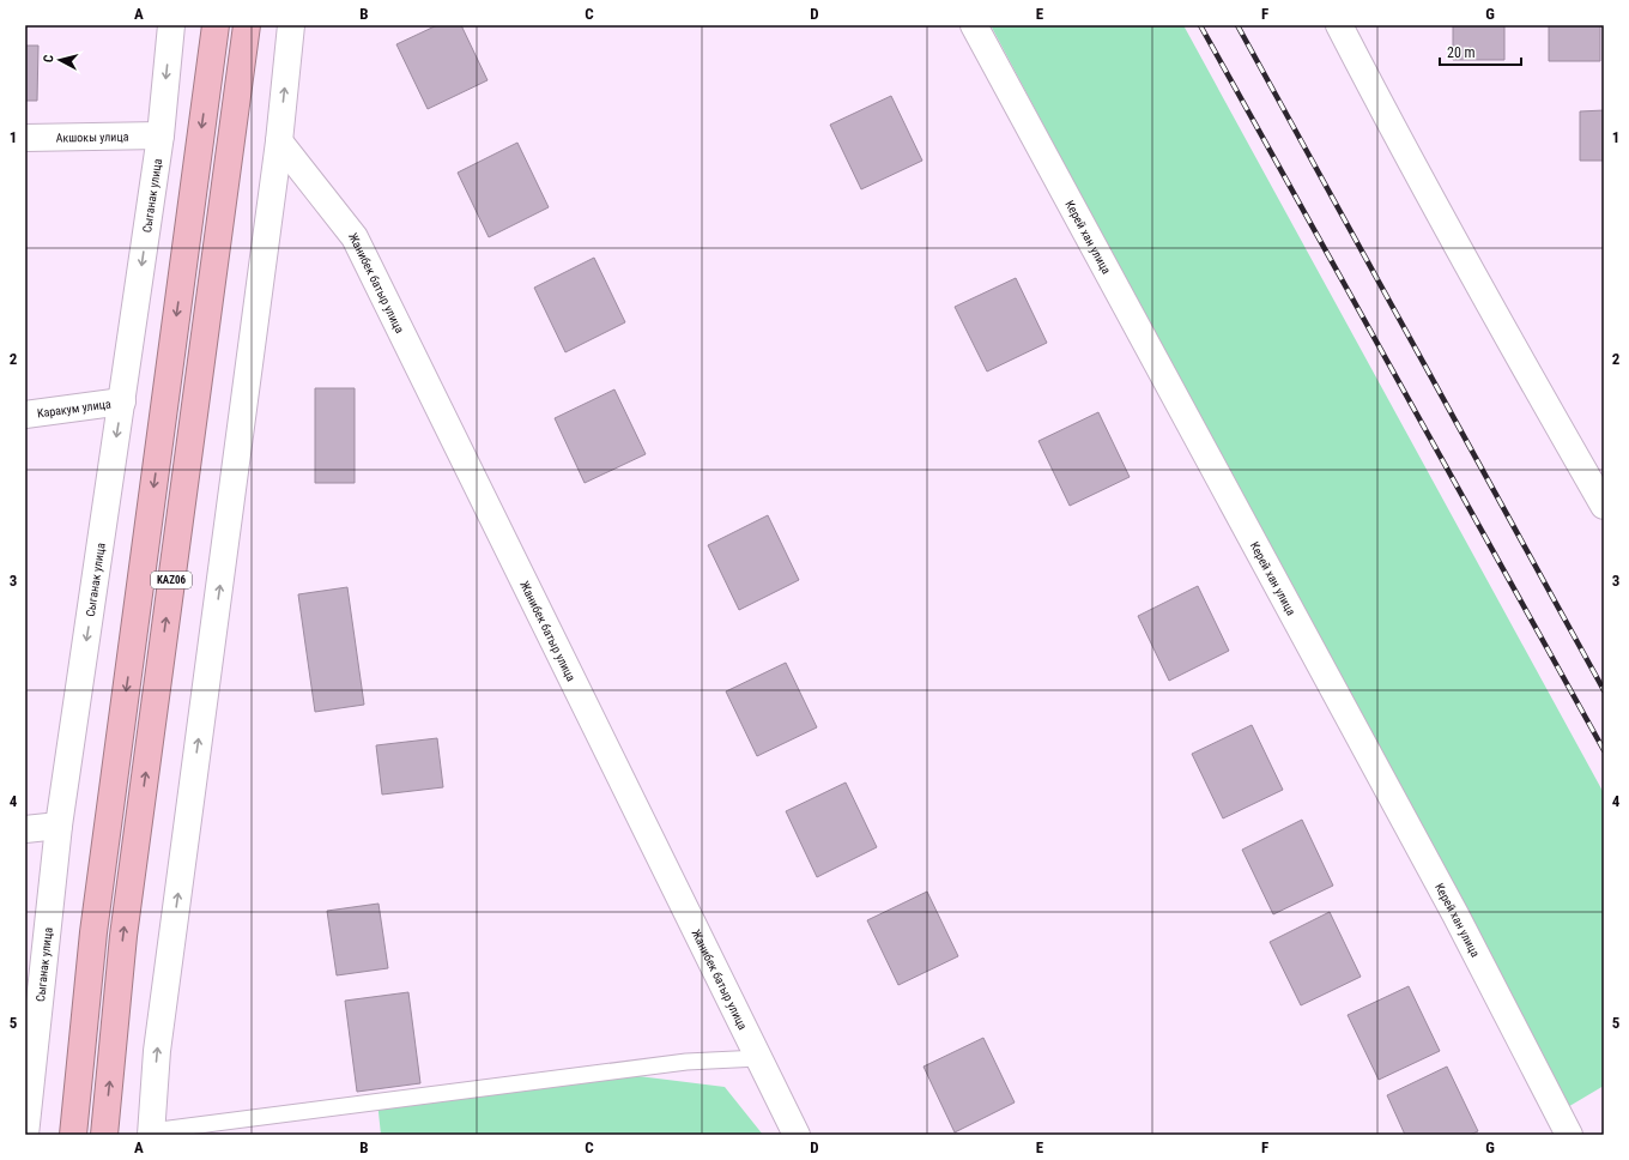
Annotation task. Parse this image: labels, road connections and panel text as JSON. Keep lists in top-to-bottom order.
{
  "streets": {
    "highway": ["KАZ06"],
    "street": [
      "Акшокы улица",
      "Сыганак улица",
      "Керей хан улица",
      "Жанибек батыр улица",
      "Каракум улица"
    ]
  },
  "crossings": [
    ["Акшокы улица", "Сыганак улица"],
    ["Сыганак улица", "Каракум улица"]
  ],
  "scale_bar": "20 m",
  "north": "left",
  "grid": {
    "columns": [
      "A",
      "B",
      "C",
      "D",
      "E",
      "F",
      "G"
    ],
    "rows": [
      "1",
      "2",
      "3",
      "4",
      "5"
    ]
  }
}
